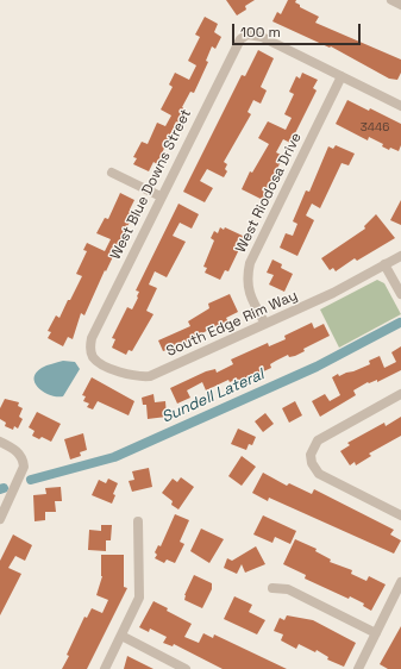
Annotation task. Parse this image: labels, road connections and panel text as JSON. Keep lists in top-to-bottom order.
{
  "streets": {
    "street": ["West Blue Downs Street", "West Riodosa Drive", "South Edge Rim Way"]
  },
  "crossings": [
    ["West Blue Downs Street", "West Riodosa Drive"],
    ["West Blue Downs Street", "South Edge Rim Way"],
    ["West Riodosa Drive", "South Edge Rim Way"]
  ],
  "water": ["Sundell Lateral"],
  "house_numbers": ["3446"],
  "scale_bar": "100 m"
}
